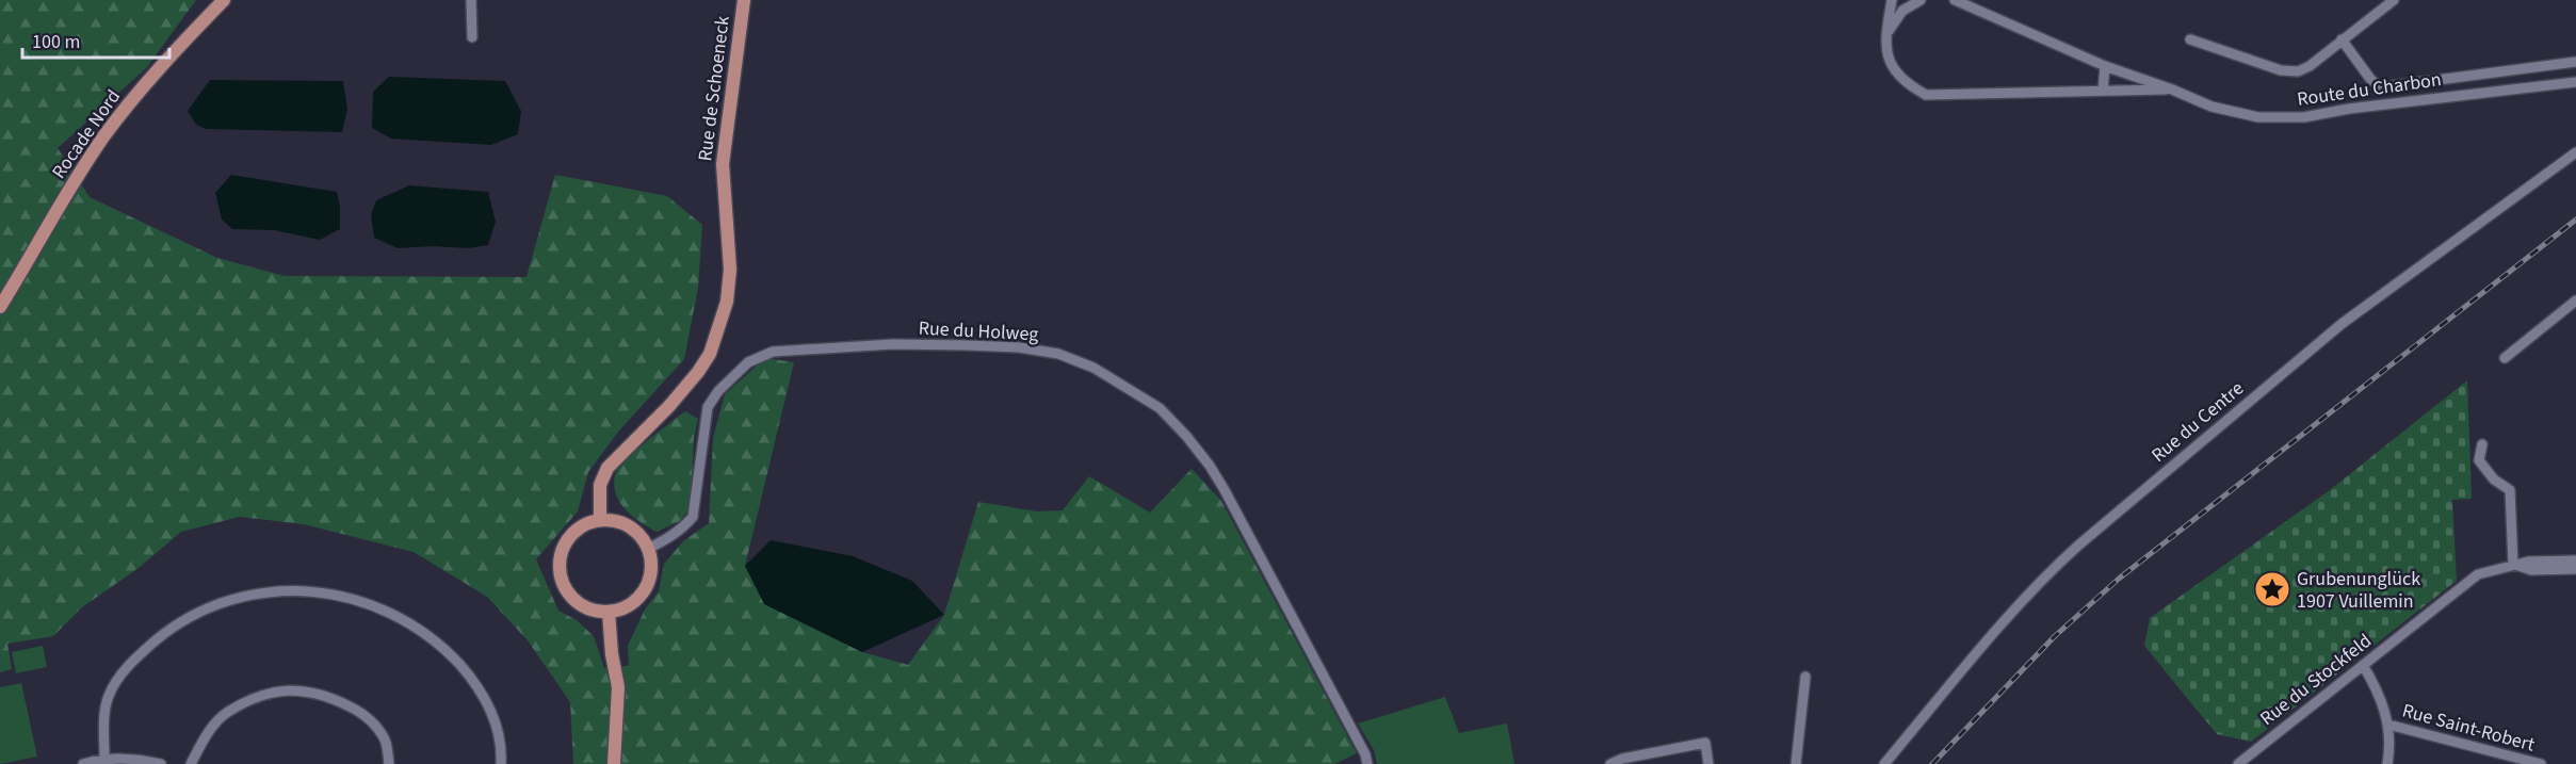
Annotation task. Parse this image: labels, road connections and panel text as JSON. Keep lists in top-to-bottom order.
{
  "streets": {
    "main road": ["Rue de Schoeneck", "Rocade Nord"],
    "street": [
      "Route du Charbon",
      "Rue du Holweg",
      "Rue du Centre",
      "Rue du Stockfeld",
      "Rue Saint-Robert"
    ]
  },
  "crossings": [
    ["Rue de Schoeneck", "Rue du Holweg"]
  ],
  "places": {
    "place": ["Grubenunglück 1907 Vuillemin"]
  },
  "scale_bar": "100 m"
}
